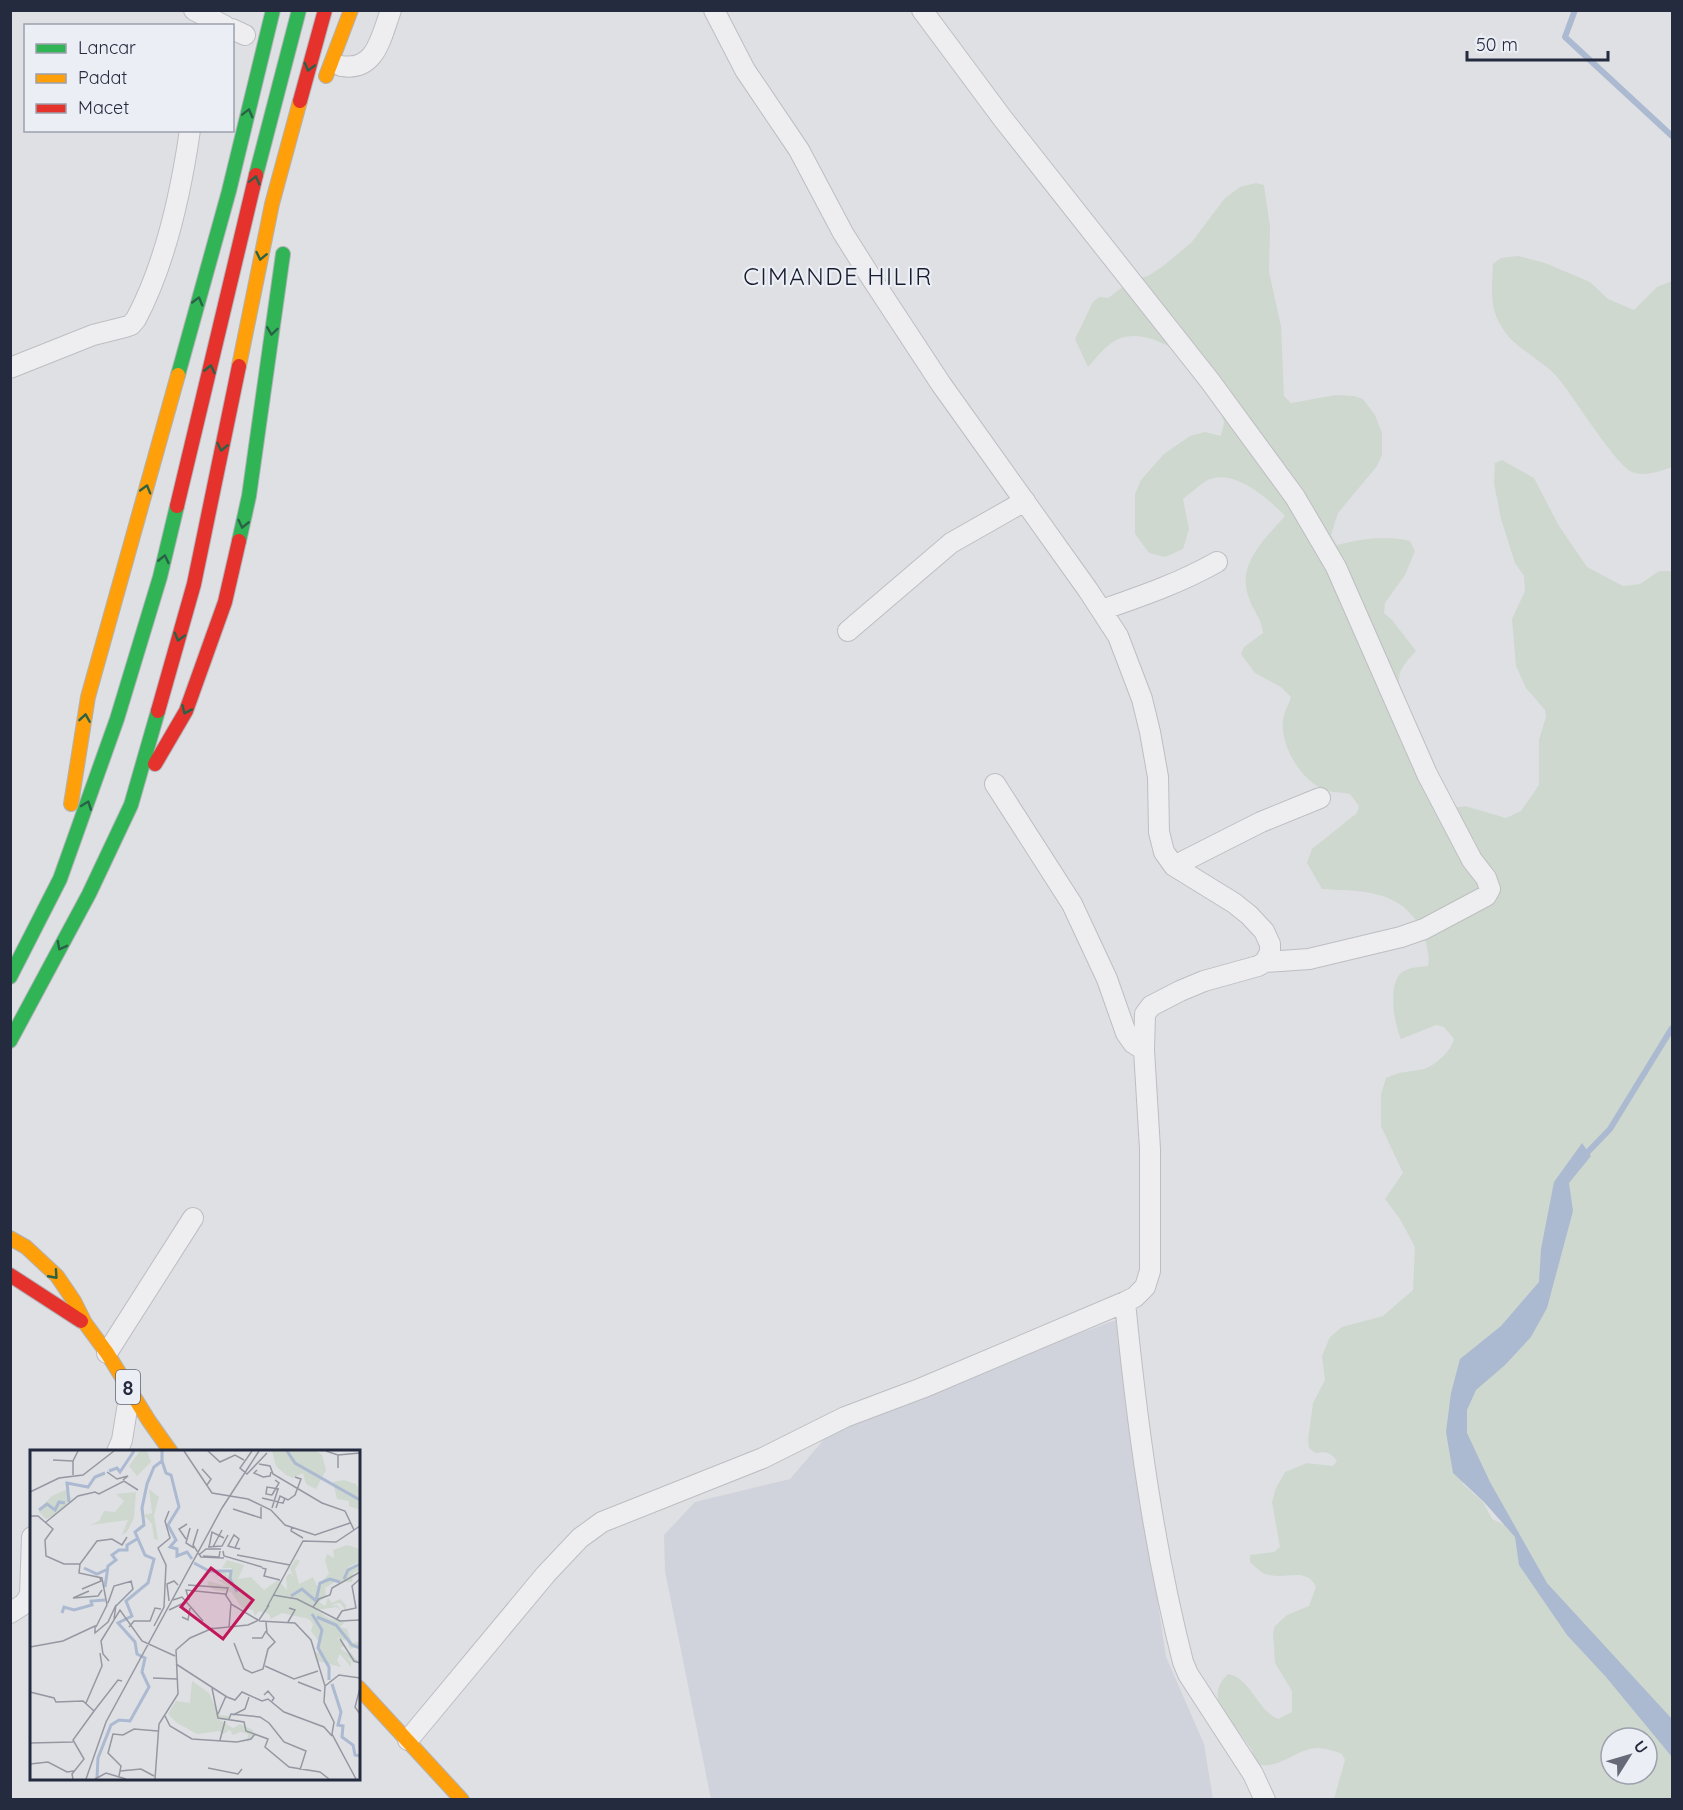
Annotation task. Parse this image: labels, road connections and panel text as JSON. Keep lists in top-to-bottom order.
{
  "streets": {
    "highway": ["8"]
  },
  "districts": ["CIMANDE HILIR"],
  "legend": ["Lancar", "Padat", "Macet"],
  "scale_bar": "50 m",
  "north": "top right"
}
